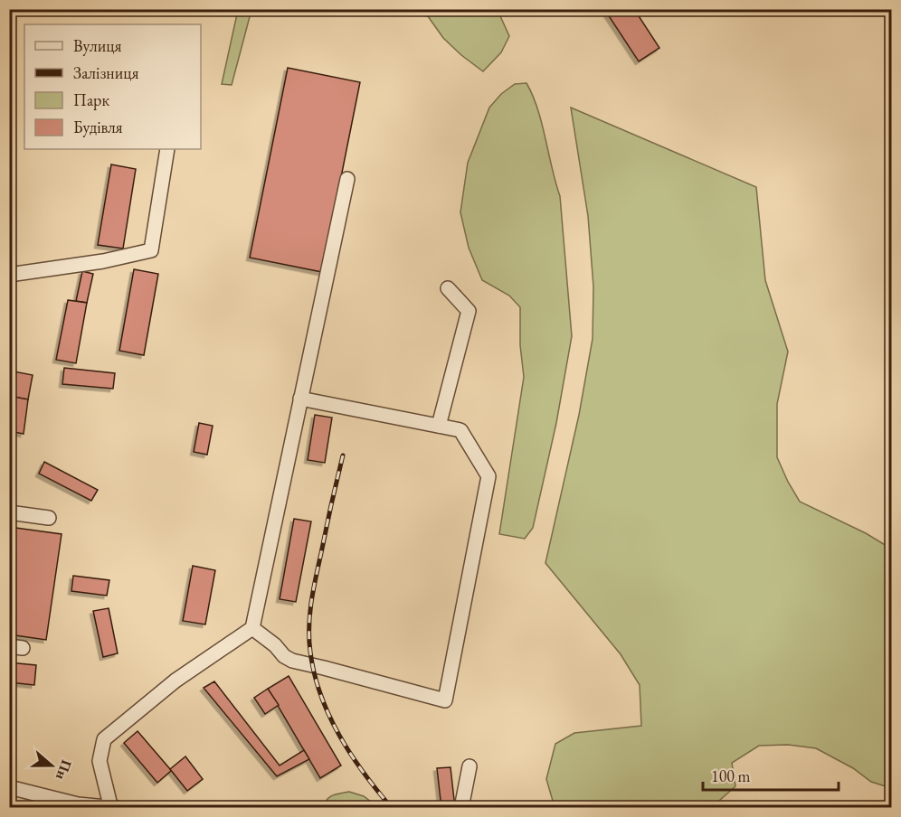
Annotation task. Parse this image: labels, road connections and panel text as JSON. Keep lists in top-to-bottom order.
{
  "legend": [
    "Вулиця",
    "Залізниця",
    "Парк",
    "Будівля"
  ],
  "scale_bar": "100 m",
  "north": "right"
}
